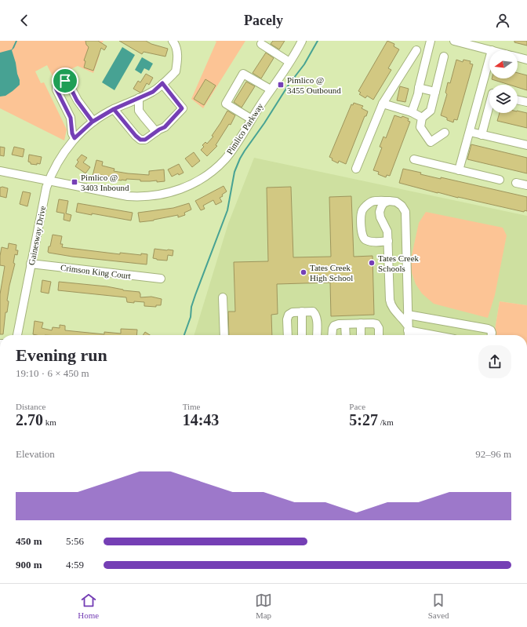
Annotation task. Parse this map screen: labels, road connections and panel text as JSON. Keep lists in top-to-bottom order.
{
  "streets": {
    "street": ["Pimlico Parkway", "Gainesway Drive", "Crimson King Court"]
  },
  "crossings": [
    ["Pimlico Parkway", "Gainesway Drive"],
    ["Gainesway Drive", "Crimson King Court"]
  ],
  "places": {
    "transit": ["Pimlico @ 3455 Outbound", "Pimlico @ 3403 Inbound"],
    "other": ["Tates Creek Schools", "Tates Creek High School"]
  },
  "north": "left",
  "page": {
    "header": "Pacely",
    "heading": ["Evening run", "19:10 · 6 × 450 m"],
    "stats": [
      ["Distance", "2.70 km"],
      ["Time", "14:43"],
      ["Pace", "5:27 /km"]
    ],
    "chart": ["Elevation", "92–96 m"],
    "list": [
      {
        "name": "450 m",
        "note": "5:56"
      },
      {
        "name": "900 m",
        "note": "4:59"
      }
    ],
    "tabs": ["Home", "Map", "Saved"]
  }
}
